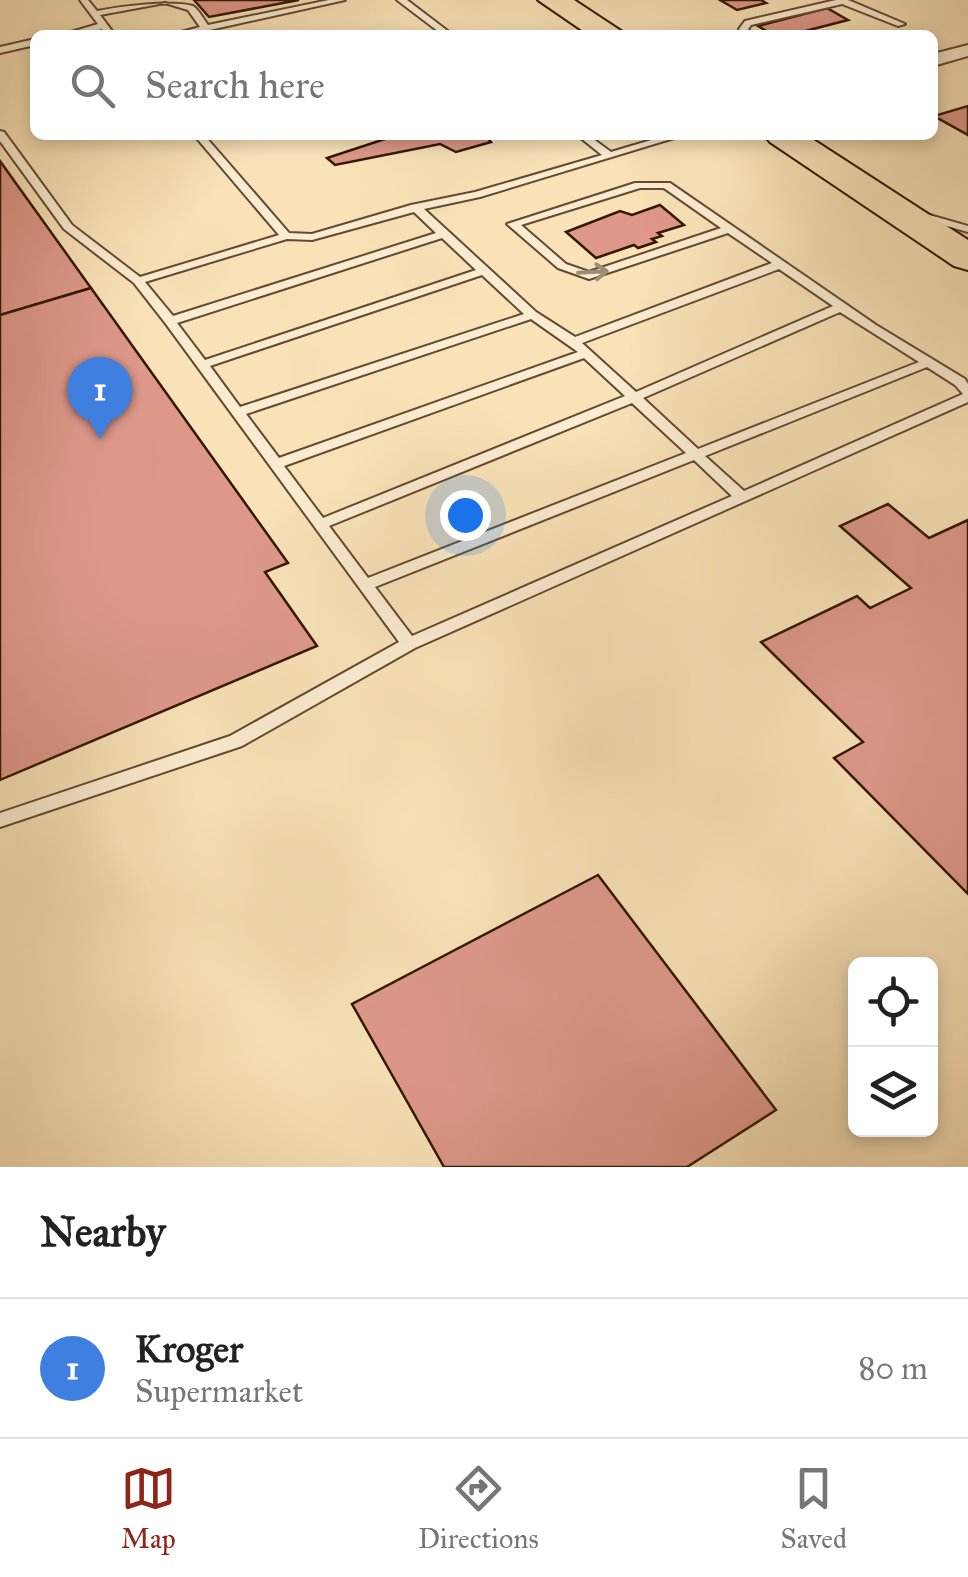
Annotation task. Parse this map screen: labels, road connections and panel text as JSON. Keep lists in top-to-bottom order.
{
  "page": {
    "search": "Search here",
    "pins": "1",
    "heading": "Nearby",
    "list": [
      {
        "mark": "1",
        "name": "Kroger",
        "note": "Supermarket",
        "value": "80 m"
      }
    ],
    "nav": ["Map", "Directions", "Saved"]
  }
}
